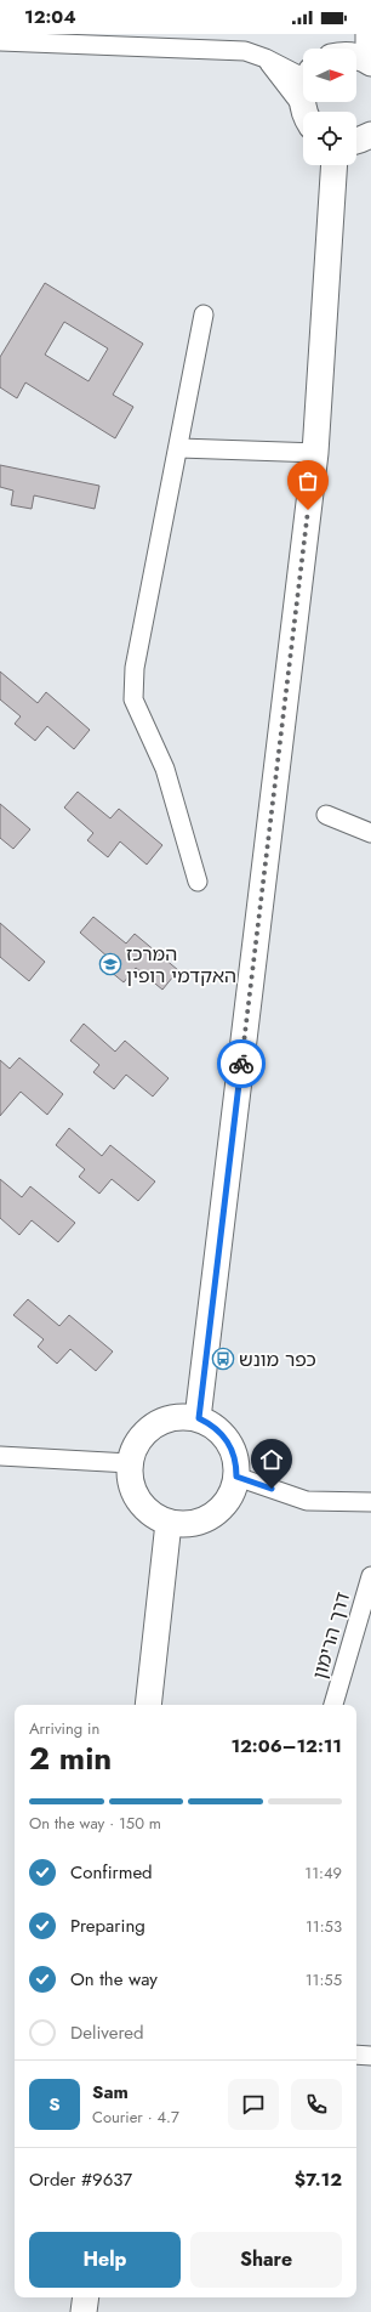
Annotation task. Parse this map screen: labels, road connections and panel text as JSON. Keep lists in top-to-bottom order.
{
  "streets": {
    "street": ["דרך הרימון"]
  },
  "places": {
    "school or university": ["המרכז האקדמי רופין"],
    "bus stop": ["כפר מונש"]
  },
  "north": "right",
  "page": {
    "status": "12:04",
    "heading": ["2 min", "Arriving in", "12:06–12:11"],
    "panel": [
      "Sam",
      "Courier · 4.7",
      "Order #9637",
      "$7.12"
    ],
    "bar": "On the way · 150 m",
    "list": [
      ["Confirmed", "11:49"],
      ["Preparing", "11:53"],
      ["On the way", "11:55"],
      "Delivered"
    ],
    "round": "S",
    "buttons": ["Help", "Share"]
  }
}
